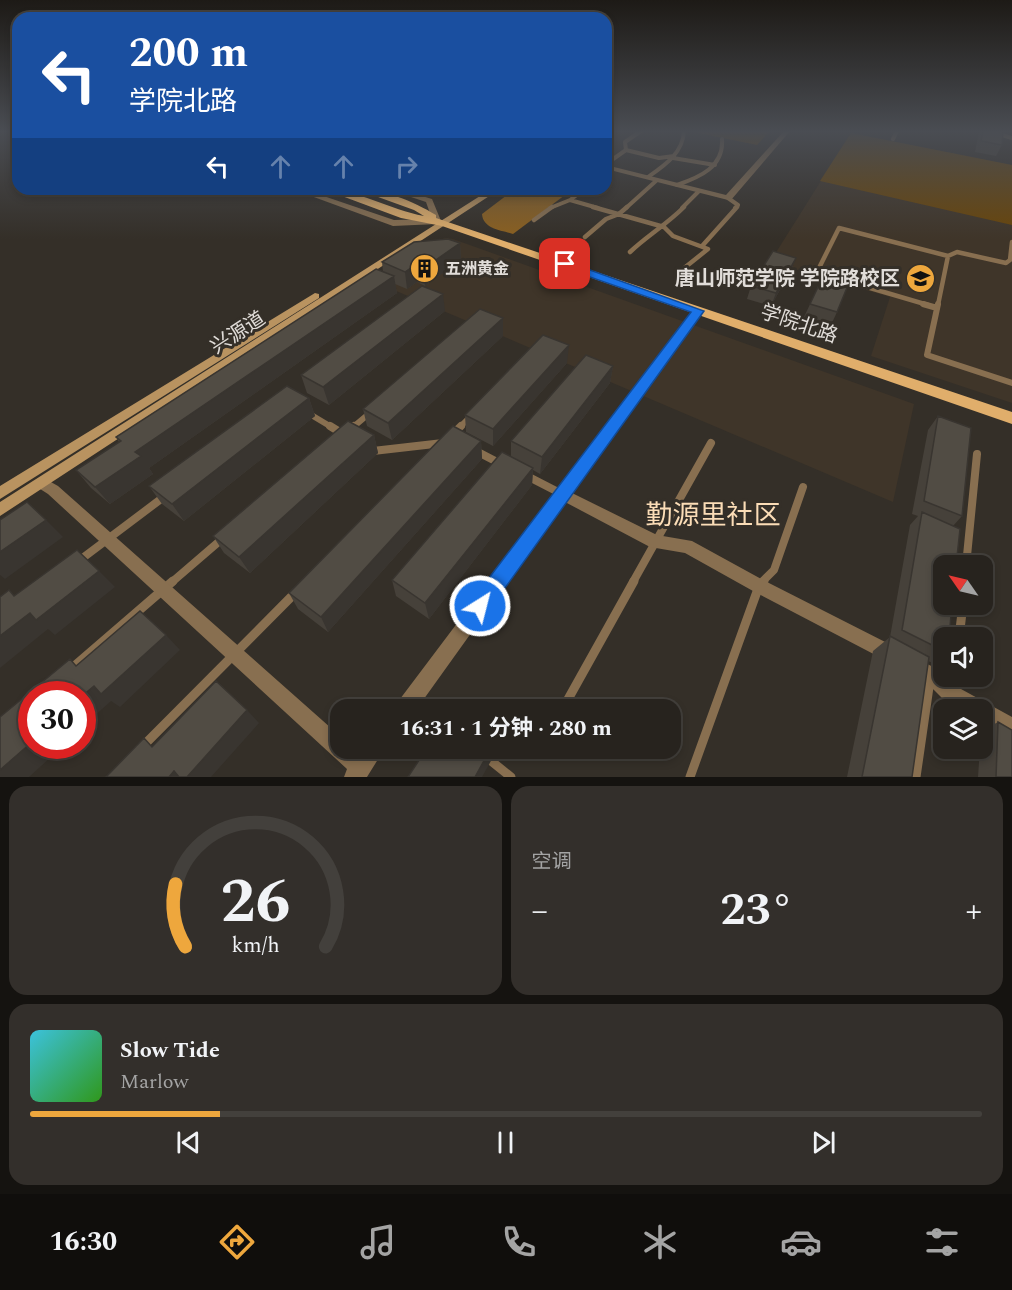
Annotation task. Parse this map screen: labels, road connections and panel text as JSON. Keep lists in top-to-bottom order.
{
  "streets": {
    "main road": ["学院北路", "兴源道"]
  },
  "crossings": [
    ["学院北路", "兴源道"]
  ],
  "districts": ["勤源里社区"],
  "places": {
    "building": ["五洲黄金"],
    "school or university": ["唐山师范学院 学院路校区"]
  },
  "north": "top left",
  "page": {
    "turn": ["200 m", "学院北路"],
    "limit": "30",
    "trip": "16:31 · 1 分钟 · 280 m",
    "tile": "空调",
    "heat": ["−", "23°", "+"],
    "song": ["Slow Tide", "Marlow"],
    "tabs": "16:30",
    "gauge": ["26", "km/h"]
  }
}
